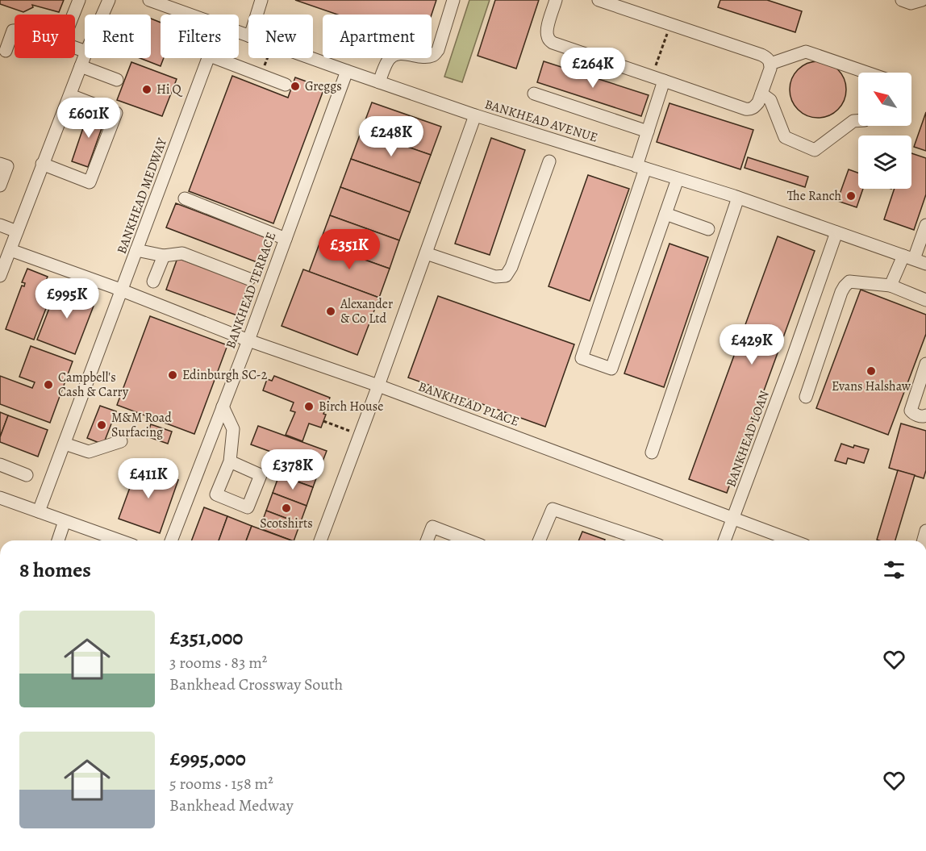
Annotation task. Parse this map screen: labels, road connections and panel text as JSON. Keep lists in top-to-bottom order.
{
  "streets": {
    "street": [
      "BANKHEAD AVENUE",
      "BANKHEAD MEDWAY",
      "BANKHEAD TERRACE",
      "BANKHEAD PLACE",
      "BANKHEAD LOAN"
    ]
  },
  "crossings": [
    ["BANKHEAD AVENUE", "BANKHEAD TERRACE"],
    ["BANKHEAD AVENUE", "BANKHEAD LOAN"],
    ["BANKHEAD MEDWAY", "BANKHEAD PLACE"],
    ["BANKHEAD TERRACE", "BANKHEAD PLACE"],
    ["BANKHEAD PLACE", "BANKHEAD LOAN"]
  ],
  "places": [
    "Greggs",
    "Hi Q",
    "The Ranch",
    "Alexander & Co Ltd",
    "Evans Halshaw",
    "Edinburgh SC-2",
    "Campbell's Cash & Carry",
    "Birch House",
    "M&M Road Surfacing",
    "Scotshirts"
  ],
  "north": "top left",
  "page": {
    "chip": [
      "Buy",
      "Rent",
      "Filters",
      "New",
      "Apartment"
    ],
    "price": [
      "£264K",
      "£601K",
      "£248K",
      "£351K",
      "£995K",
      "£429K",
      "£378K",
      "£411K"
    ],
    "heading": "8 homes",
    "list": [
      {
        "name": "£351,000",
        "note": "3 rooms · 83 m² · Bankhead Crossway South"
      },
      {
        "name": "£995,000",
        "note": "5 rooms · 158 m² · Bankhead Medway"
      }
    ]
  }
}
